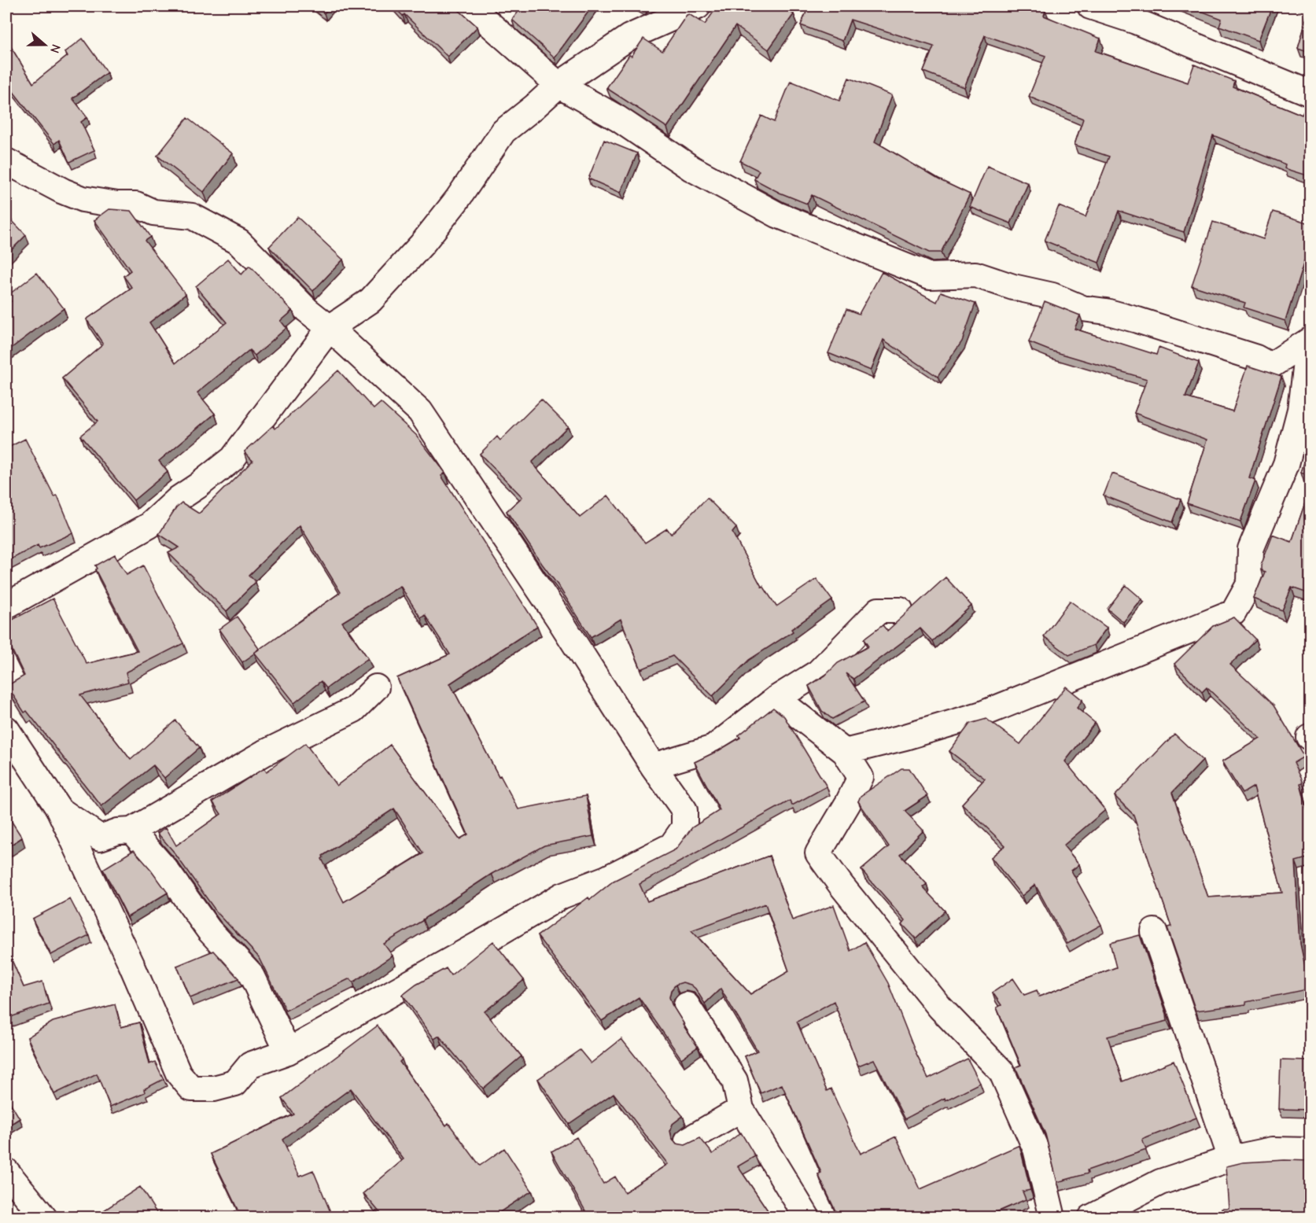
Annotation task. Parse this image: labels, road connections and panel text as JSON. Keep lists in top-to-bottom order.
{
  "north": "right"
}
